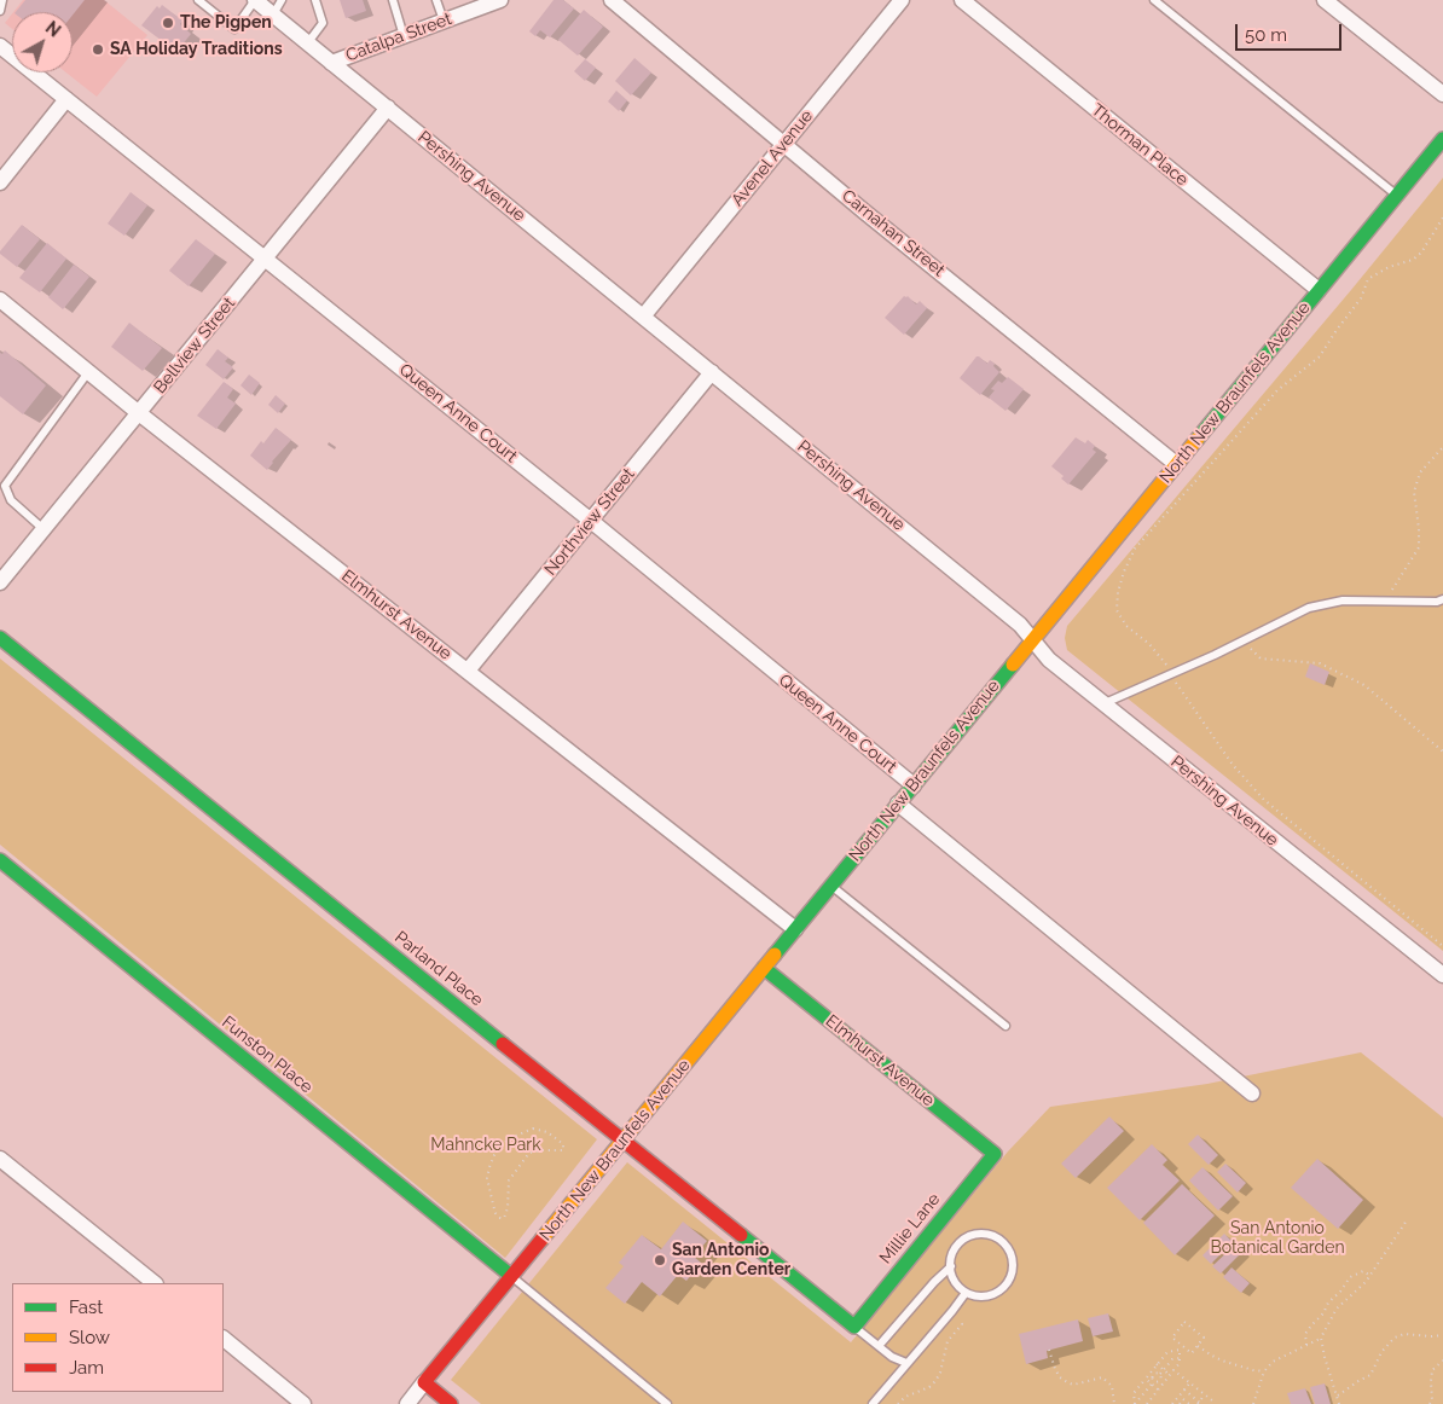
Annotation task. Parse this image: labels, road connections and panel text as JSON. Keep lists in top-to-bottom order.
{
  "streets": {
    "street": [
      "Catalpa Street",
      "Thorman Place",
      "Avenel Avenue",
      "Pershing Avenue",
      "Carnahan Street",
      "Bellview Street",
      "North New Braunfels Avenue",
      "Queen Anne Court",
      "Northview Street",
      "Elmhurst Avenue",
      "Parland Place",
      "Funston Place",
      "Millie Lane"
    ]
  },
  "crossings": [
    ["Catalpa Street", "Pershing Avenue"],
    ["Thorman Place", "North New Braunfels Avenue"],
    ["Avenel Avenue", "Pershing Avenue"],
    ["Avenel Avenue", "Carnahan Street"],
    ["Pershing Avenue", "Bellview Street"],
    ["Pershing Avenue", "North New Braunfels Avenue"],
    ["Pershing Avenue", "Northview Street"],
    ["Carnahan Street", "North New Braunfels Avenue"],
    ["Bellview Street", "Queen Anne Court"],
    ["Bellview Street", "Elmhurst Avenue"],
    ["North New Braunfels Avenue", "Queen Anne Court"],
    ["North New Braunfels Avenue", "Elmhurst Avenue"],
    ["North New Braunfels Avenue", "Parland Place"],
    ["North New Braunfels Avenue", "Funston Place"],
    ["Queen Anne Court", "Northview Street"],
    ["Northview Street", "Elmhurst Avenue"],
    ["Elmhurst Avenue", "Millie Lane"],
    ["Parland Place", "Millie Lane"]
  ],
  "parks": ["Mahncke Park", "San Antonio Botanical Garden"],
  "places": ["The Pigpen", "SA Holiday Traditions", "San Antonio Garden Center"],
  "legend": ["Fast", "Slow", "Jam"],
  "scale_bar": "50 m",
  "north": "top right"
}
